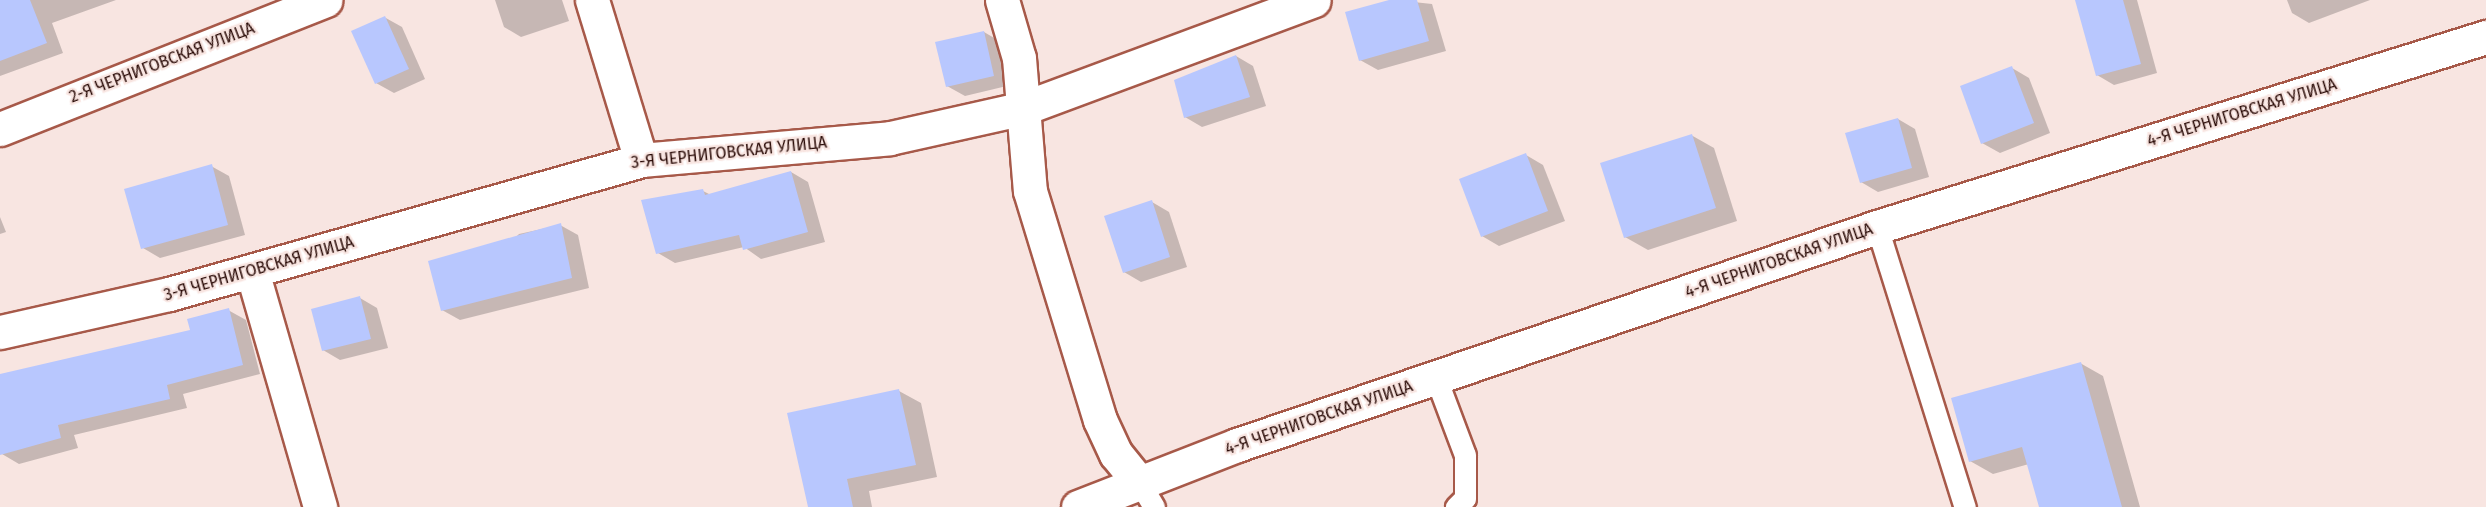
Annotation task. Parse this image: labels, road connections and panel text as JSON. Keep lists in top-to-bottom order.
{
  "streets": {
    "street": ["2-Я ЧЕРНИГОВСКАЯ УЛИЦА", "4-Я ЧЕРНИГОВСКАЯ УЛИЦА", "3-Я ЧЕРНИГОВСКАЯ УЛИЦА"]
  }
}
